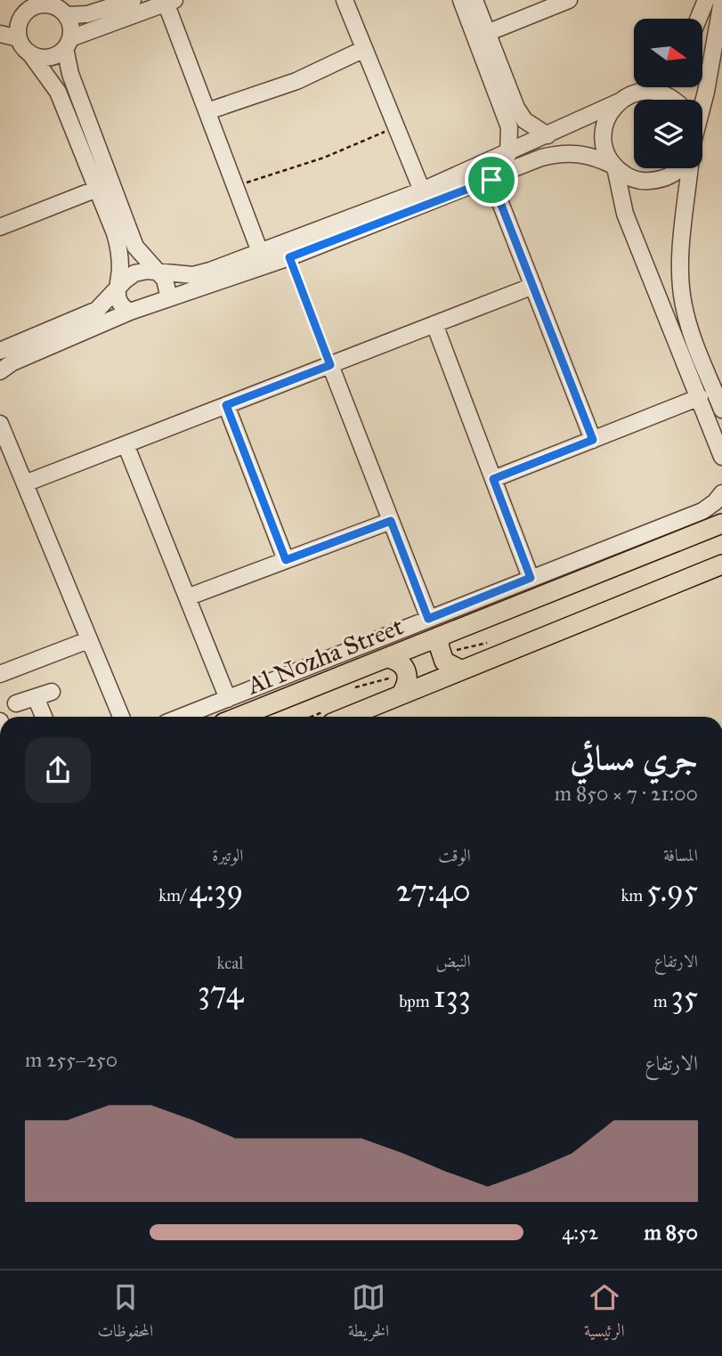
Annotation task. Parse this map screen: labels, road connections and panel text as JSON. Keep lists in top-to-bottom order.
{
  "streets": {
    "main road": ["Al Nozha Street"]
  },
  "north": "right",
  "page": {
    "heading": ["جري مسائي", "21:00 · 7 × 850 m"],
    "stats": [
      ["المسافة", "5.95 km"],
      ["الوقت", "27:40"],
      ["الوتيرة", "4:39 /km"],
      ["الارتفاع", "35 m"],
      ["النبض", "133 bpm"],
      ["kcal", "374"]
    ],
    "chart": ["الارتفاع", "250–255 m"],
    "list": [
      {
        "name": "850 m",
        "note": "4:52"
      }
    ],
    "tabs": ["الرئيسية", "الخريطة", "المحفوظات"]
  }
}
